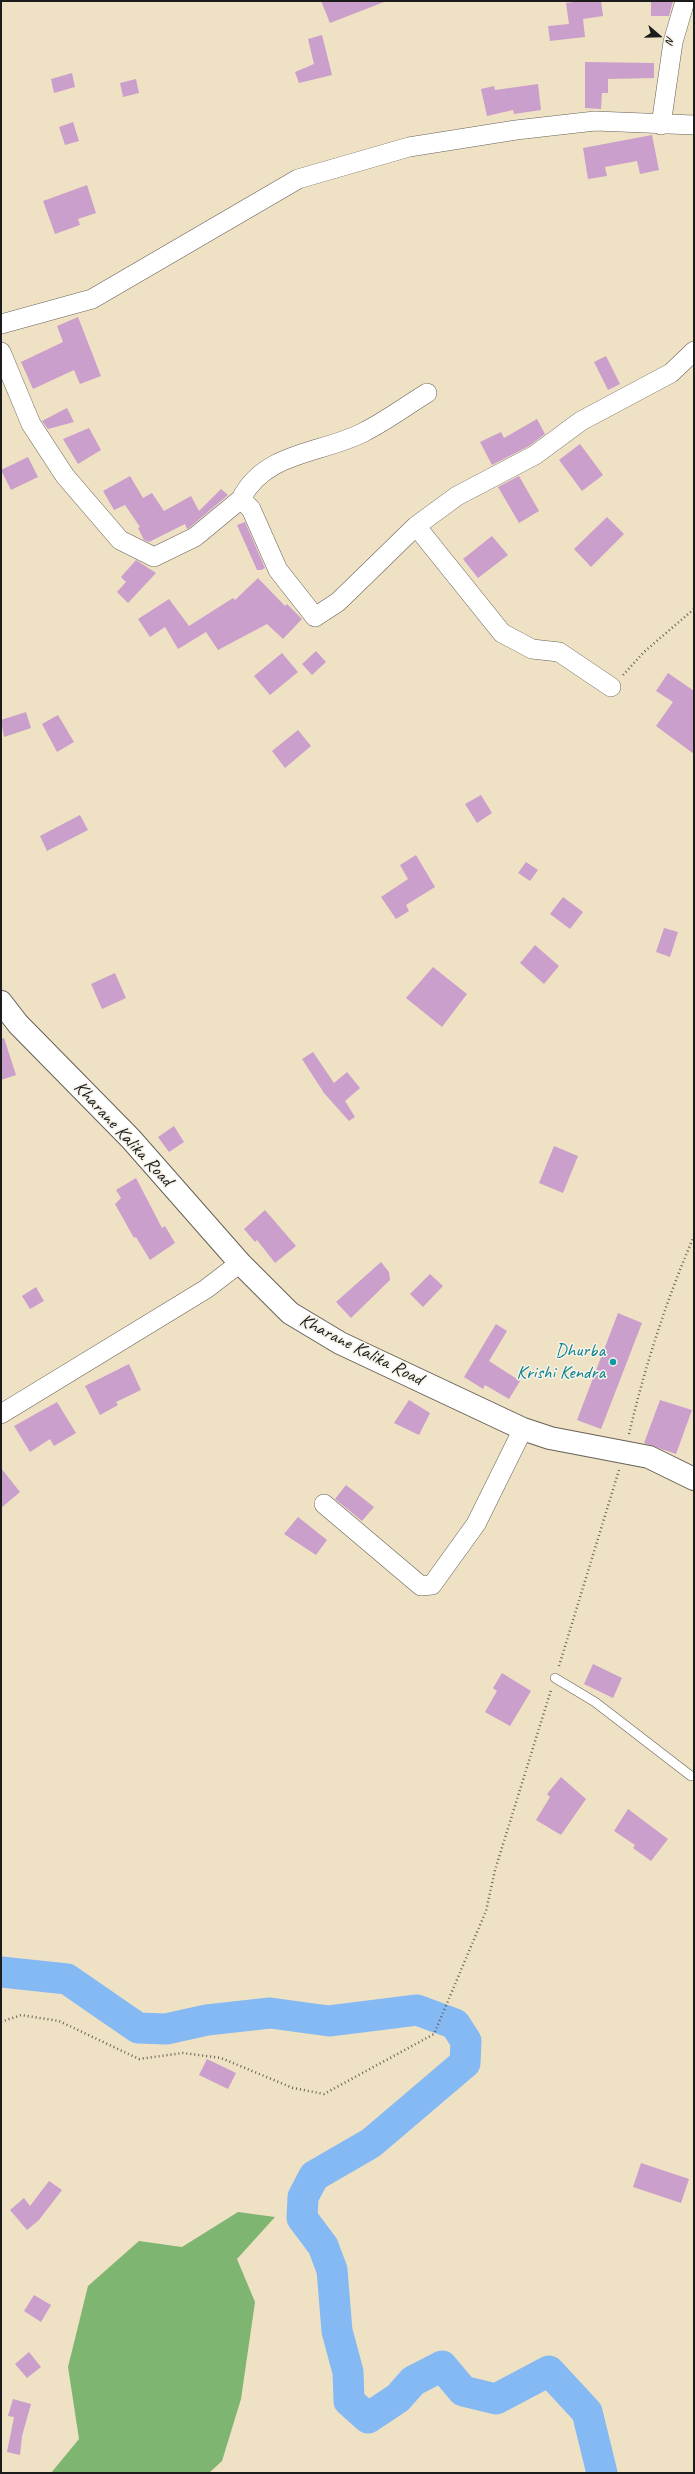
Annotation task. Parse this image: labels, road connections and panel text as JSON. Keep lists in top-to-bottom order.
{
  "streets": {
    "street": ["Kharane Kalika Road"]
  },
  "places": ["Dhurba Krishi Kendra"],
  "north": "right"
}
